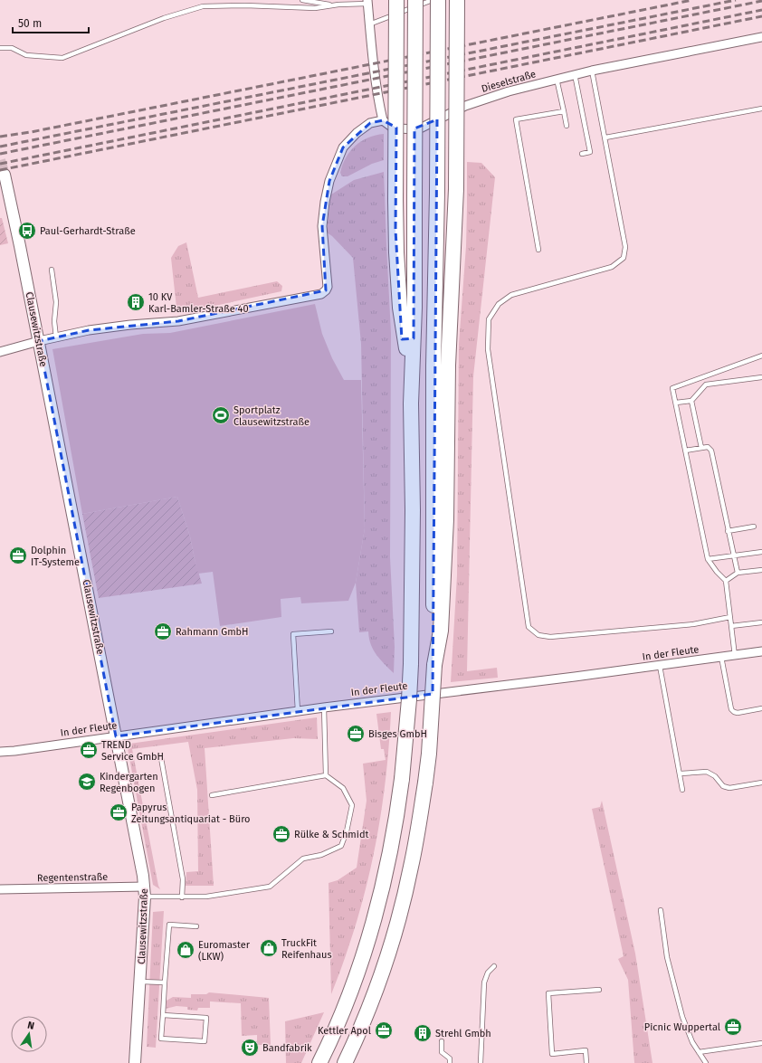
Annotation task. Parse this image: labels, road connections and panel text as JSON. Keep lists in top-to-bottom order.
{
  "streets": {
    "street": [
      "Dieselstraße",
      "Clausewitzstraße",
      "In der Fleute",
      "Regentenstraße"
    ]
  },
  "crossings": [
    ["Clausewitzstraße", "In der Fleute"],
    ["Clausewitzstraße", "Regentenstraße"]
  ],
  "places": {
    "bus stop": ["Paul-Gerhardt-Straße"],
    "building": ["10 KV Karl-Bamler-Straße 40", "Strehl Gmbh"],
    "sports": ["Sportplatz Clausewitzstraße"],
    "office": [
      "Dolphin IT-Systeme",
      "Rahmann GmbH",
      "Bisges GmbH",
      "TREND Service GmbH",
      "Papyrus Zeitungsantiquariat - Büro",
      "Rülke & Schmidt",
      "Picnic Wuppertal",
      "Kettler Apol"
    ],
    "school or university": ["Kindergarten Regenbogen"],
    "shop": ["TruckFit Reifenhaus", "Euromaster (LKW)"],
    "theatre": ["Bandfabrik"]
  },
  "scale_bar": "50 m",
  "north": "top"
}
